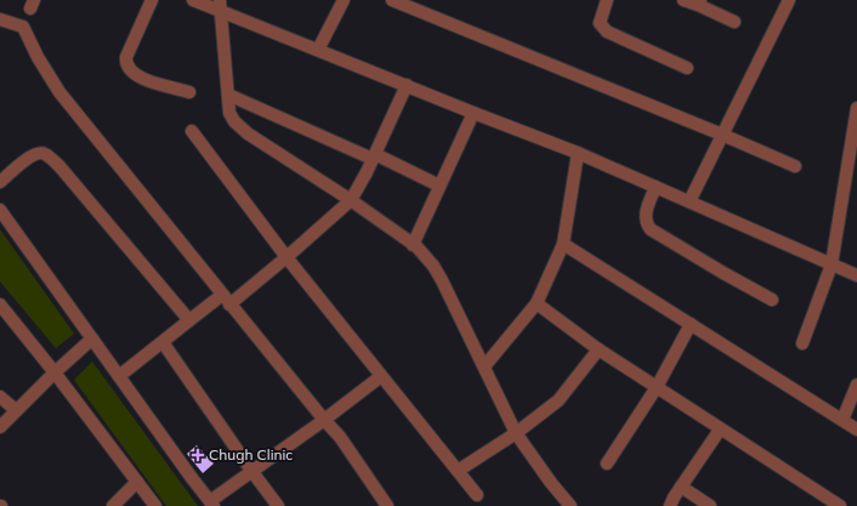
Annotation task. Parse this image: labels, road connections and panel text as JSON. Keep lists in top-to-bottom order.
{
  "places": {
    "health": ["Chugh Clinic"]
  }
}
